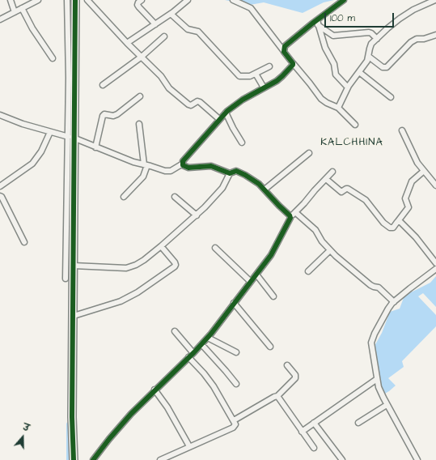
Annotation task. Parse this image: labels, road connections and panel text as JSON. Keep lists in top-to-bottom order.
{
  "districts": ["KALCHHINA"],
  "scale_bar": "100 m",
  "north": "top"
}
